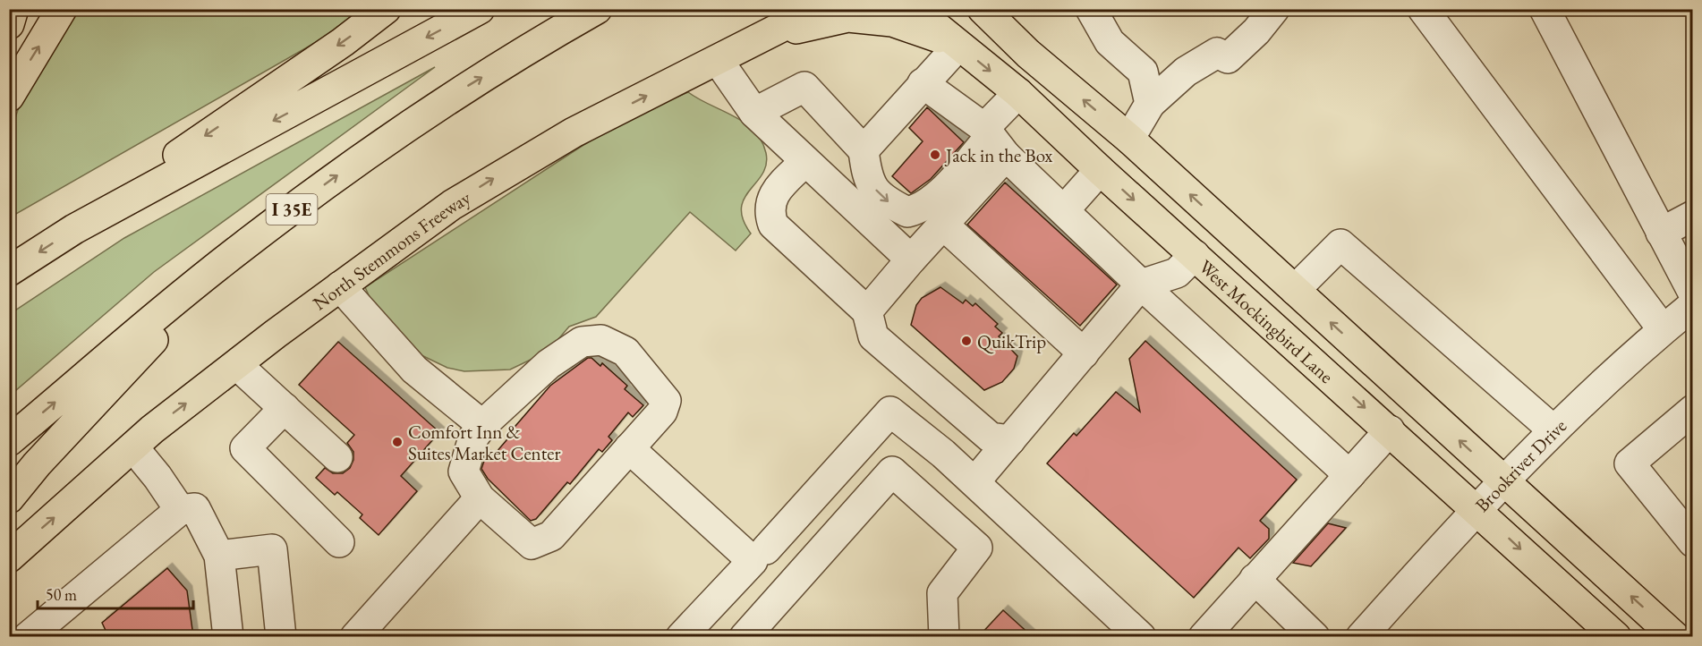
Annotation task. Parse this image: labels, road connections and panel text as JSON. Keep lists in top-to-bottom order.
{
  "streets": {
    "main road": ["I 35E", "North Stemmons Freeway", "West Mockingbird Lane"],
    "street": ["Brookriver Drive"]
  },
  "crossings": [
    ["West Mockingbird Lane", "Brookriver Drive"]
  ],
  "places": ["Jack in the Box", "QuikTrip", "Comfort Inn & Suites Market Center"],
  "scale_bar": "50 m"
}
